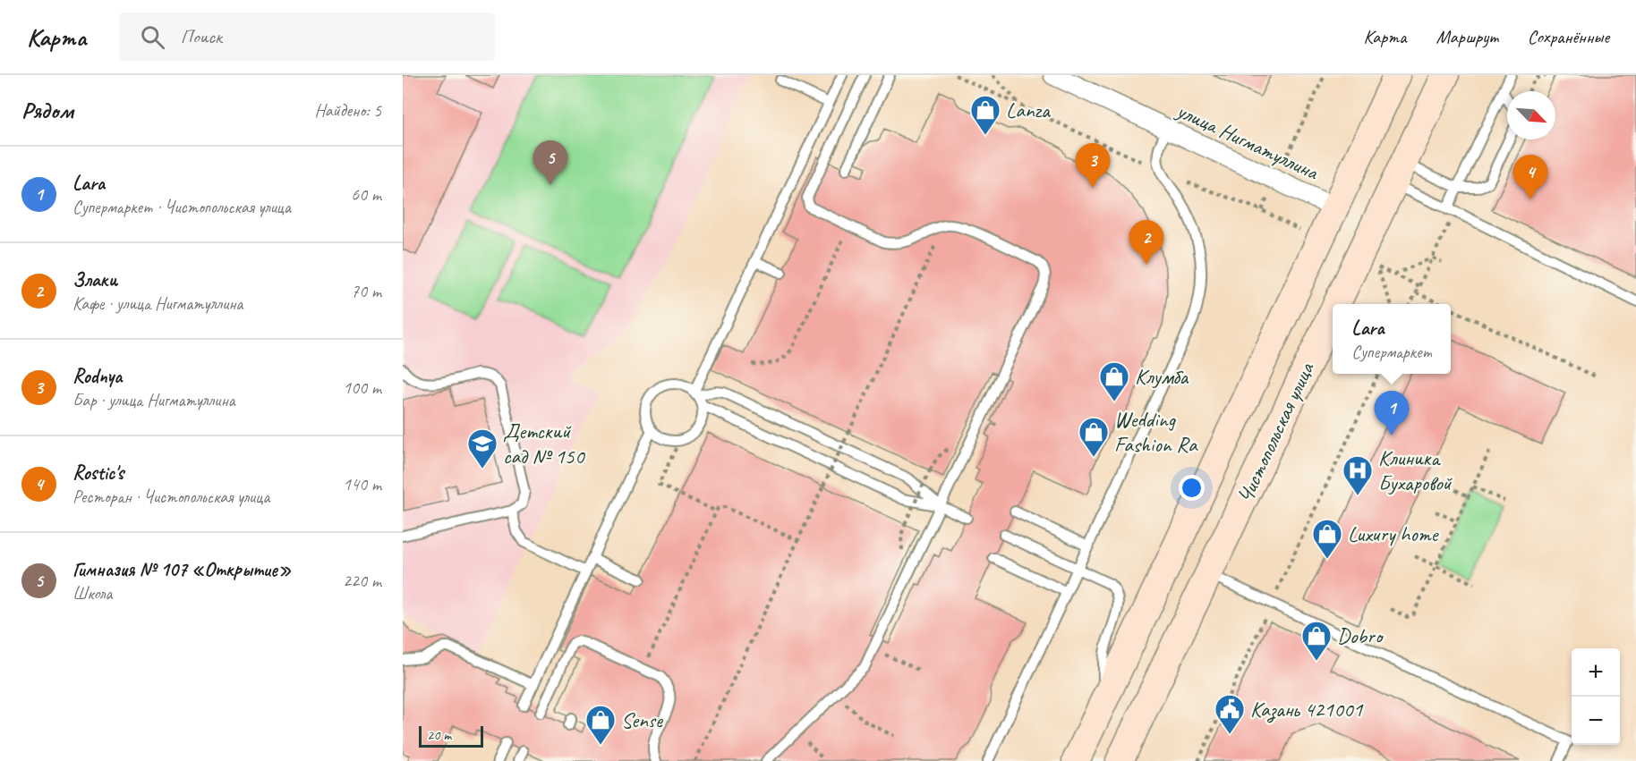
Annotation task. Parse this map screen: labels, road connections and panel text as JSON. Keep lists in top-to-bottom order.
{
  "streets": {
    "main road": ["Чистопольская улица"],
    "street": ["улица Нигматуллина"]
  },
  "crossings": [
    ["улица Нигматуллина", "Чистопольская улица"]
  ],
  "places": {
    "shop": [
      "Lanza",
      "Клумба",
      "Wedding Fashion Ra",
      "Luxury home",
      "Dobro",
      "Sense"
    ],
    "school or university": ["Детский сад № 150"],
    "hospital": ["Клиника Бухаровой"],
    "public building": ["Казань 421001"]
  },
  "scale_bar": "20 m",
  "north": "bottom right",
  "page": {
    "header": "Карта",
    "search": "Поиск",
    "nav": ["Карта", "Маршрут", "Сохранённые"],
    "heading": ["Рядом", "Найдено: 5"],
    "pins": [
      "5",
      "3",
      "4",
      "2",
      "1"
    ],
    "list": [
      {
        "mark": "1",
        "name": "Lara",
        "note": "Супермаркет · Чистопольская улица",
        "value": "60 m"
      },
      {
        "mark": "2",
        "name": "Злаки",
        "note": "Кафе · улица Нигматуллина",
        "value": "70 m"
      },
      {
        "mark": "3",
        "name": "Rodnya",
        "note": "Бар · улица Нигматуллина",
        "value": "100 m"
      },
      {
        "mark": "4",
        "name": "Rostiс's",
        "note": "Ресторан · Чистопольская улица",
        "value": "140 m"
      },
      {
        "mark": "5",
        "name": "Гимназия № 107 «Открытие»",
        "note": "Школа",
        "value": "220 m"
      }
    ],
    "popup": ["Lara", "Супермаркет"],
    "map_buttons": ["+", "−"],
    "scale": "20 m"
  }
}
